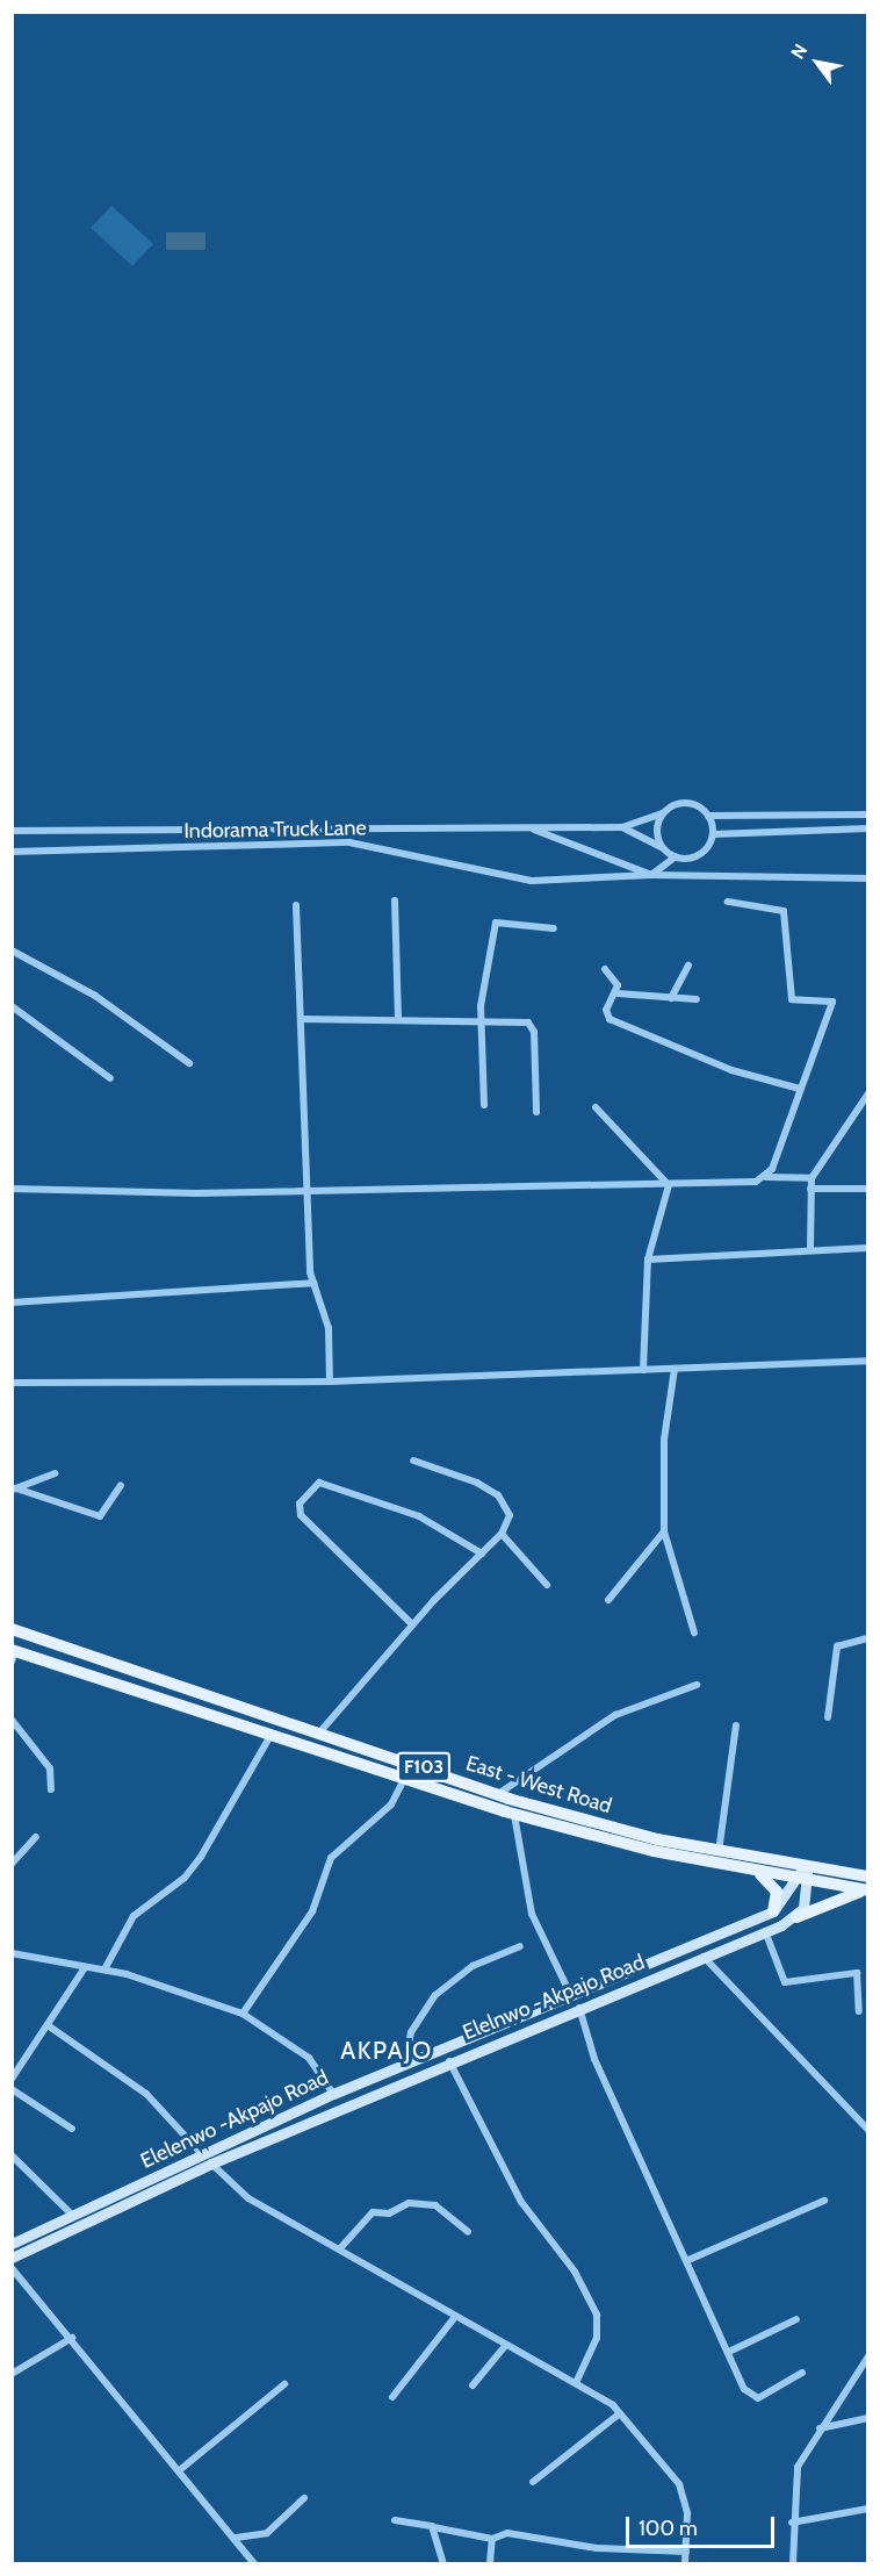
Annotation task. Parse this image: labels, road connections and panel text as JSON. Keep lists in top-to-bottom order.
{
  "streets": {
    "main road": [
      "F103",
      "East - West Road",
      "Elelnwo -Akpajo Road",
      "Elelenwo -Akpajo Road"
    ],
    "street": ["Indorama Truck Lane"]
  },
  "crossings": [
    ["East - West Road", "Elelenwo -Akpajo Road"]
  ],
  "districts": ["AKPAJO"],
  "scale_bar": "100 m",
  "north": "top left"
}
